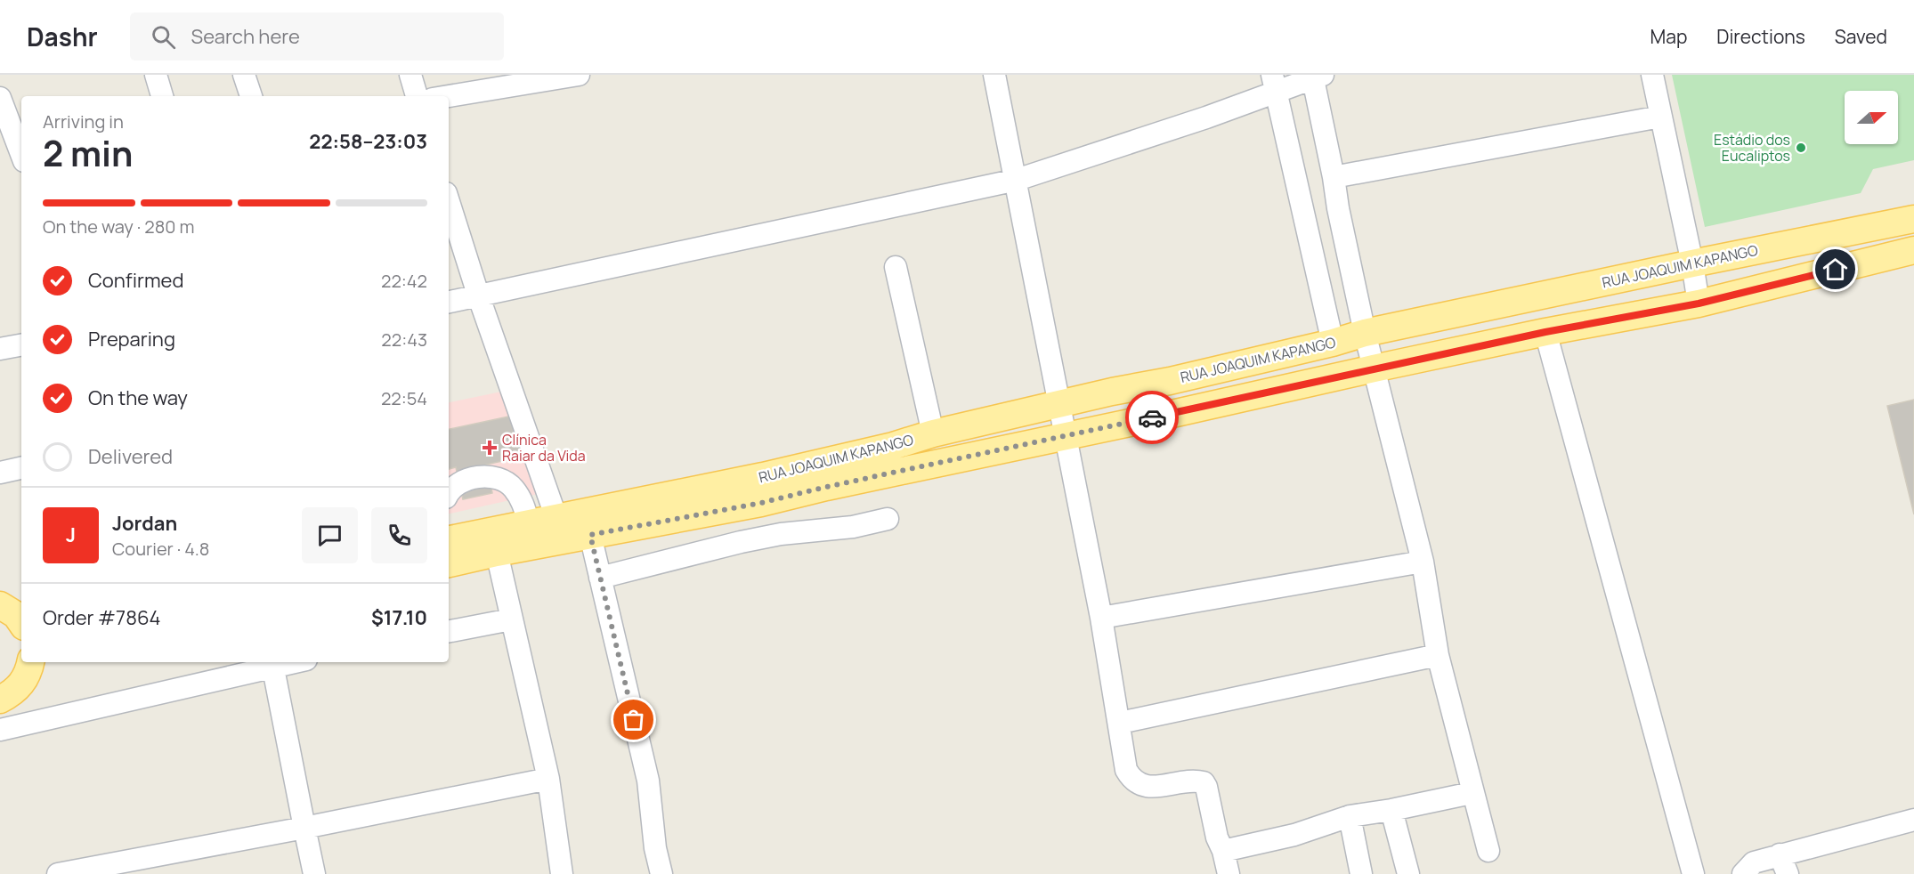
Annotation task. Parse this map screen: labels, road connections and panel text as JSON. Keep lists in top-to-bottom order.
{
  "streets": {
    "main road": ["RUA JOAQUIM KAPANGO"]
  },
  "places": {
    "other": ["Estádio dos Eucaliptos"],
    "health": ["Clínica Raiar da Vida"]
  },
  "north": "right",
  "page": {
    "header": "Dashr",
    "search": "Search here",
    "nav": ["Map", "Directions", "Saved"],
    "heading": ["2 min", "Arriving in", "22:58–23:03"],
    "panel": [
      "Jordan",
      "Courier · 4.8",
      "Order #7864",
      "$17.10"
    ],
    "bar": "On the way · 280 m",
    "list": [
      ["Confirmed", "22:42"],
      ["Preparing", "22:43"],
      ["On the way", "22:54"],
      "Delivered"
    ],
    "round": "J"
  }
}
